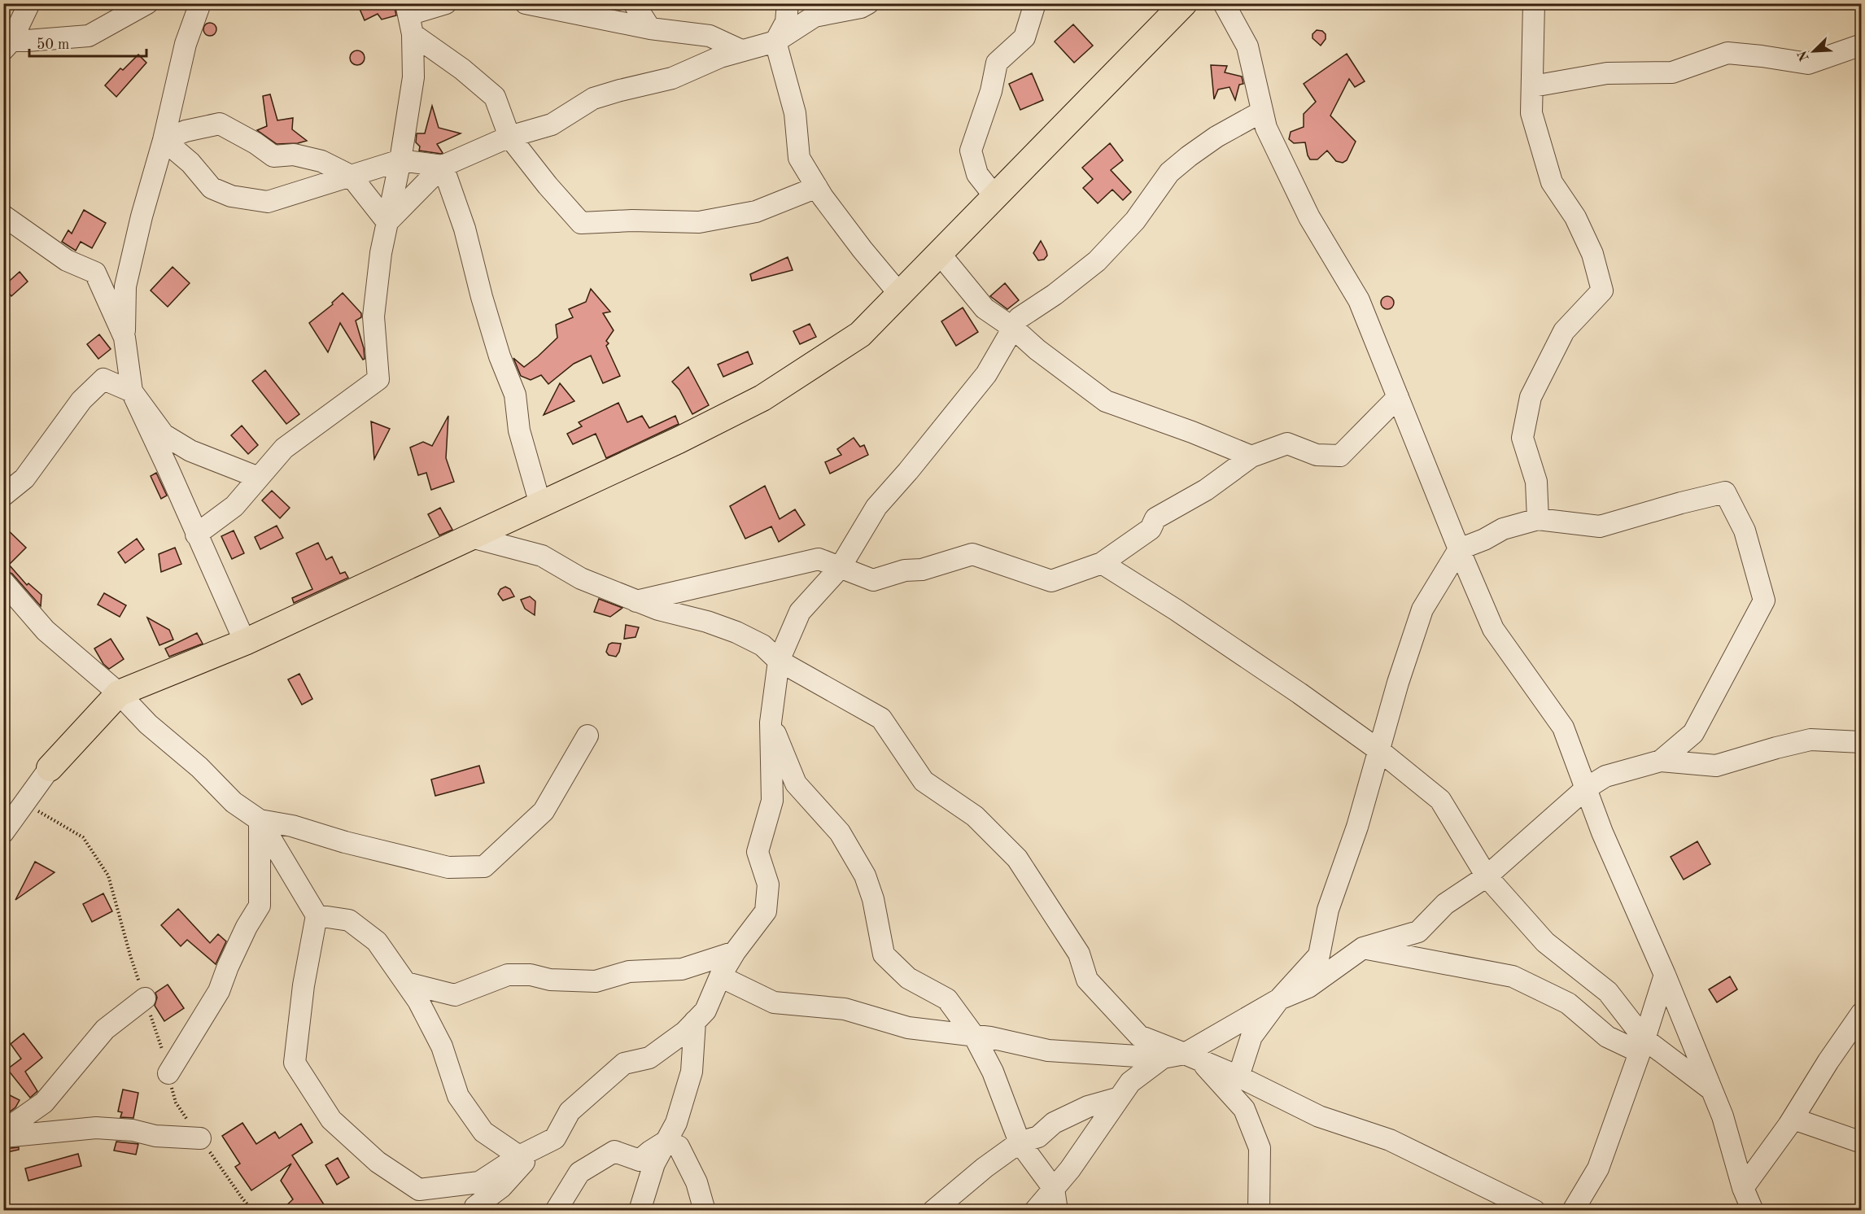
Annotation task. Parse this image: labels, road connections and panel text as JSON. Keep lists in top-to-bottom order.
{
  "scale_bar": "50 m",
  "north": "bottom left"
}
